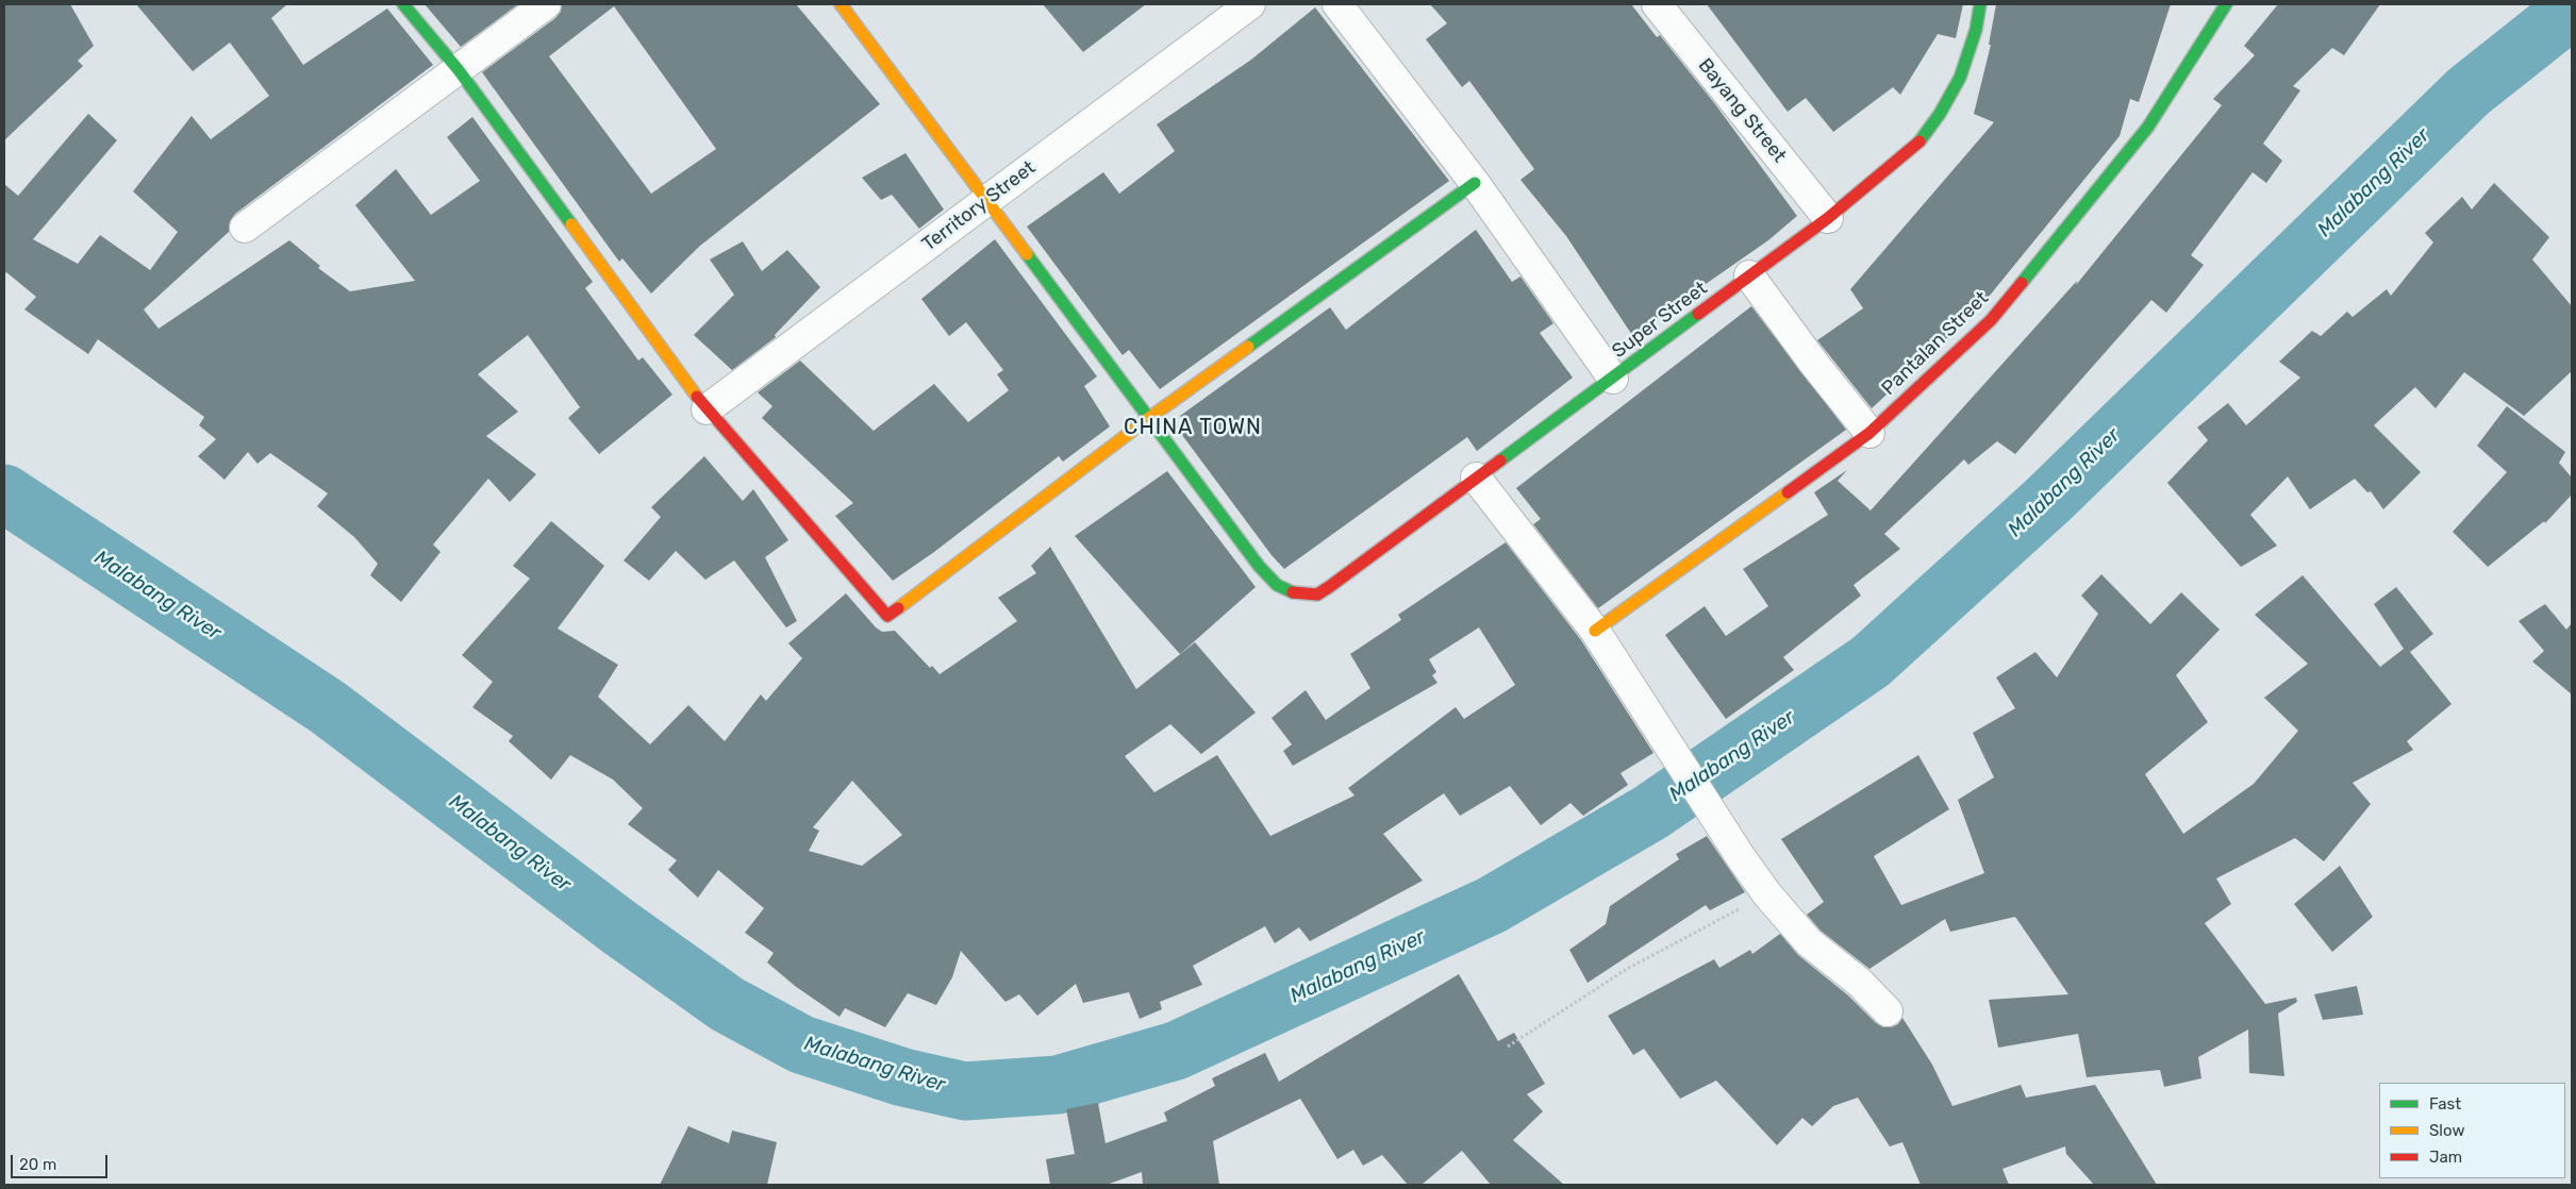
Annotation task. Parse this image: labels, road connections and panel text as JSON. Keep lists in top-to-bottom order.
{
  "streets": {
    "street": [
      "Bayang Street",
      "Territory Street",
      "Super Street",
      "Pantalan Street"
    ]
  },
  "crossings": [
    ["Bayang Street", "Super Street"]
  ],
  "districts": ["CHINA TOWN"],
  "water": ["Malabang River"],
  "legend": ["Fast", "Slow", "Jam"],
  "scale_bar": "20 m"
}
